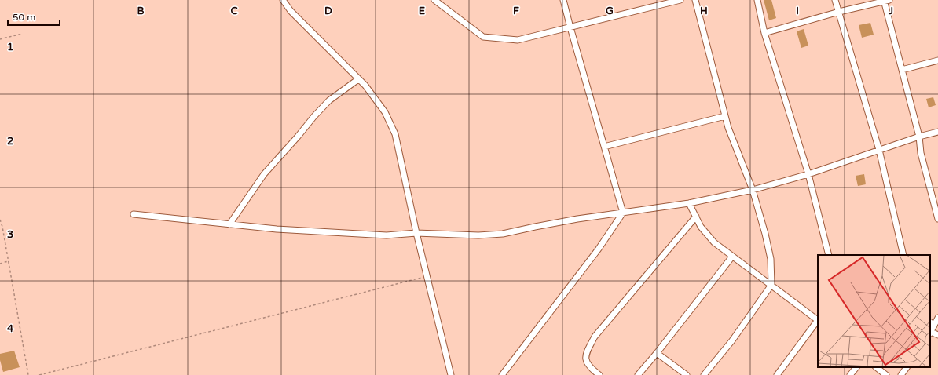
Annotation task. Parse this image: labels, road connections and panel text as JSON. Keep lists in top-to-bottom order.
{
  "scale_bar": "50 m",
  "grid": {
    "columns": [
      "B",
      "C",
      "D",
      "E",
      "F",
      "G",
      "H",
      "I",
      "J"
    ],
    "rows": [
      "1",
      "2",
      "3",
      "4"
    ]
  }
}
